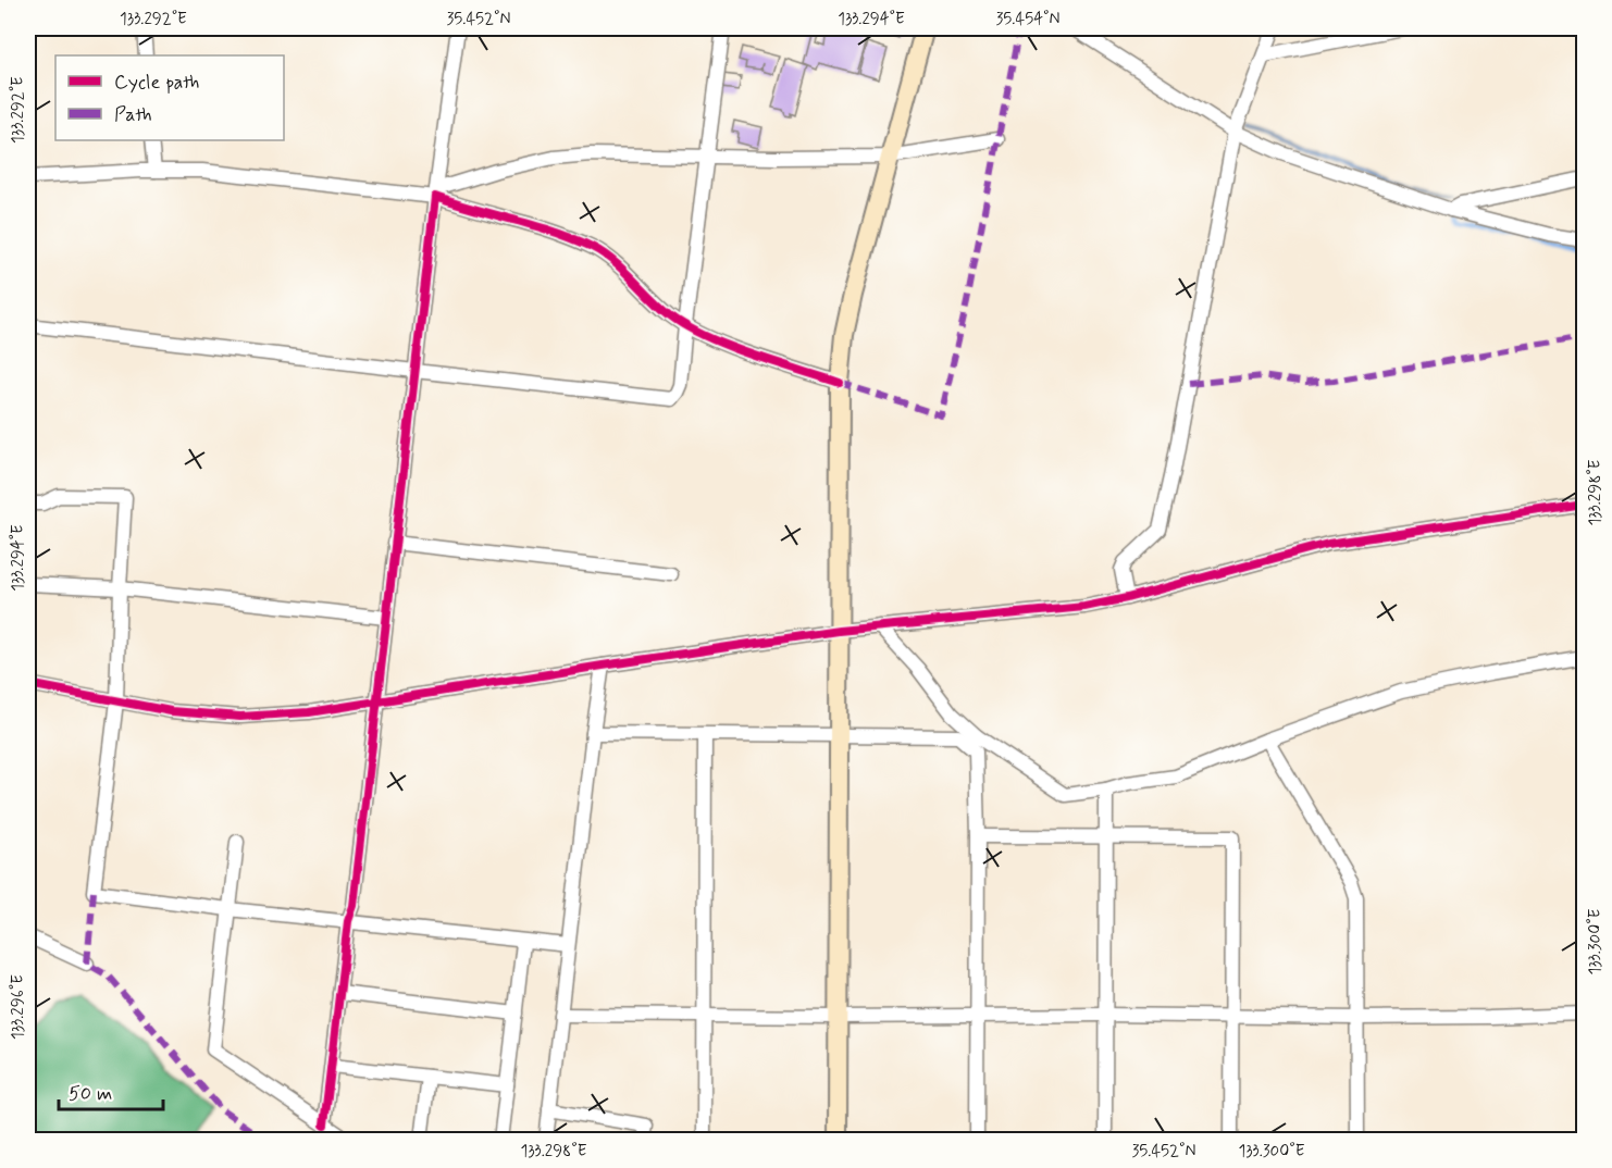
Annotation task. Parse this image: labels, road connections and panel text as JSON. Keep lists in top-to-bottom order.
{
  "legend": ["Cycle path", "Path"],
  "scale_bar": "50 m",
  "coordinates": [
    "133.292°E",
    "35.452°N",
    "133.294°E",
    "35.454°N",
    "133.298°E",
    "133.300°E",
    "133.296°E"
  ]
}
